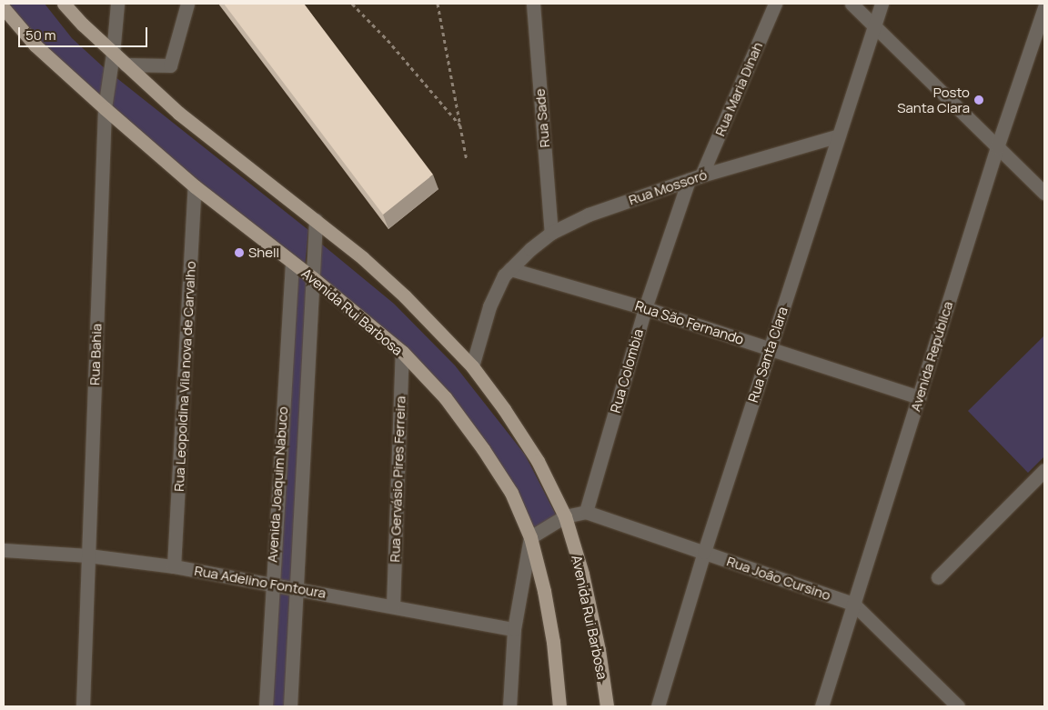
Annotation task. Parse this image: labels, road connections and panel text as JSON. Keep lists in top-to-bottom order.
{
  "streets": {
    "main road": ["Avenida Rui Barbosa"],
    "street": [
      "Rua Maria Dinah",
      "Rua Sade",
      "Rua Mossoró",
      "Rua São Fernando",
      "Rua Bahia",
      "Rua Santa Clara",
      "Avenida República",
      "Rua Colombia",
      "Rua Leopoldina Vila nova de Carvalho",
      "Rua Gervásio Pires Ferreira",
      "Avenida Joaquim Nabuco",
      "Rua João Cursino",
      "Rua Adelino Fontoura"
    ]
  },
  "crossings": [
    ["Rua Maria Dinah", "Rua Mossoró"],
    ["Rua Maria Dinah", "Rua Colombia"],
    ["Rua Sade", "Rua Mossoró"],
    ["Rua Mossoró", "Avenida Rui Barbosa"],
    ["Rua Mossoró", "Rua São Fernando"],
    ["Rua Mossoró", "Rua Santa Clara"],
    ["Rua Mossoró", "Rua Colombia"],
    ["Avenida Rui Barbosa", "Rua Bahia"],
    ["Avenida Rui Barbosa", "Rua Leopoldina Vila nova de Carvalho"],
    ["Avenida Rui Barbosa", "Rua Gervásio Pires Ferreira"],
    ["Avenida Rui Barbosa", "Avenida Joaquim Nabuco"],
    ["Rua São Fernando", "Rua Santa Clara"],
    ["Rua São Fernando", "Avenida República"],
    ["Rua São Fernando", "Rua Colombia"],
    ["Rua Bahia", "Rua Adelino Fontoura"],
    ["Rua Santa Clara", "Rua João Cursino"],
    ["Avenida República", "Rua João Cursino"],
    ["Rua Colombia", "Rua João Cursino"],
    ["Rua Leopoldina Vila nova de Carvalho", "Rua Adelino Fontoura"],
    ["Rua Gervásio Pires Ferreira", "Rua Adelino Fontoura"],
    ["Avenida Joaquim Nabuco", "Rua Adelino Fontoura"]
  ],
  "places": ["Posto Santa Clara", "Shell"],
  "scale_bar": "50 m"
}
